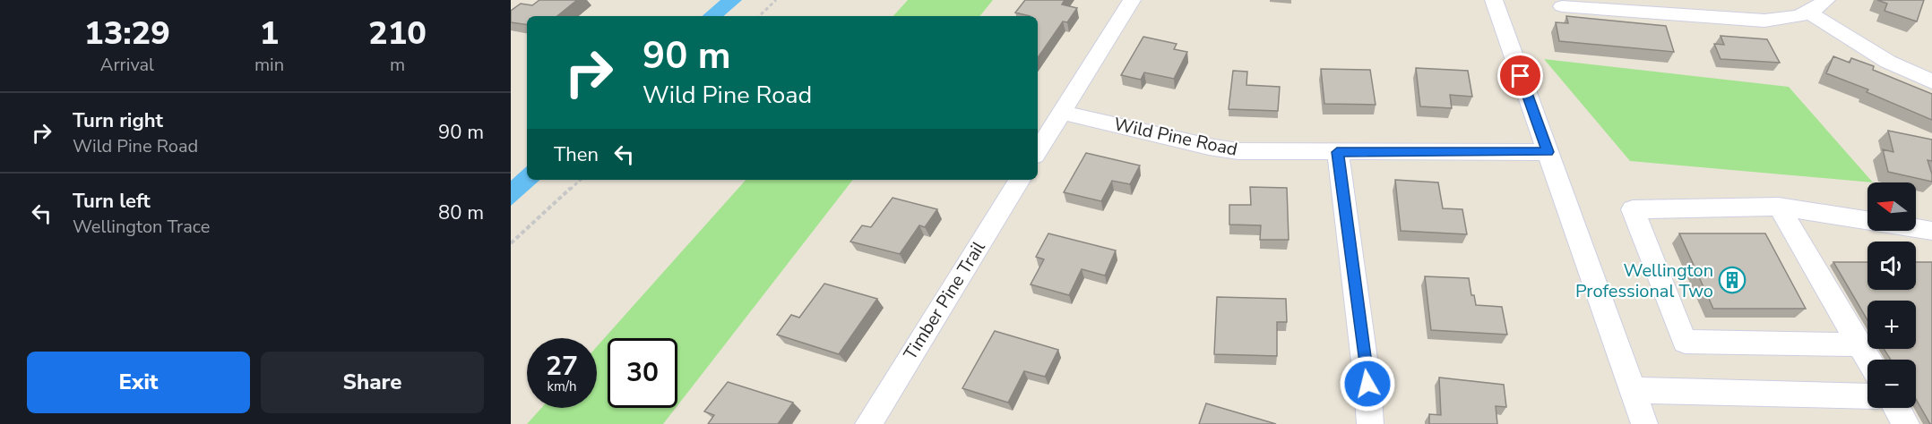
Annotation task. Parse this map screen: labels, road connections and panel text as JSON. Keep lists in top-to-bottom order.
{
  "streets": {
    "street": ["Wild Pine Road", "Timber Pine Trail"]
  },
  "places": {
    "building": ["Wellington Professional Two"]
  },
  "north": "left",
  "page": {
    "eta": [
      "13:29",
      "Arrival",
      "1",
      "min",
      "210",
      "m"
    ],
    "turn": ["90 m", "Wild Pine Road"],
    "list": [
      {
        "name": "Turn right",
        "note": "Wild Pine Road",
        "value": "90 m"
      },
      {
        "name": "Turn left",
        "note": "Wellington Trace",
        "value": "80 m"
      }
    ],
    "then": "Then",
    "map_buttons": ["+", "−"],
    "speed": "27 km/h",
    "limit": "30",
    "buttons": ["Exit", "Share"]
  }
}
